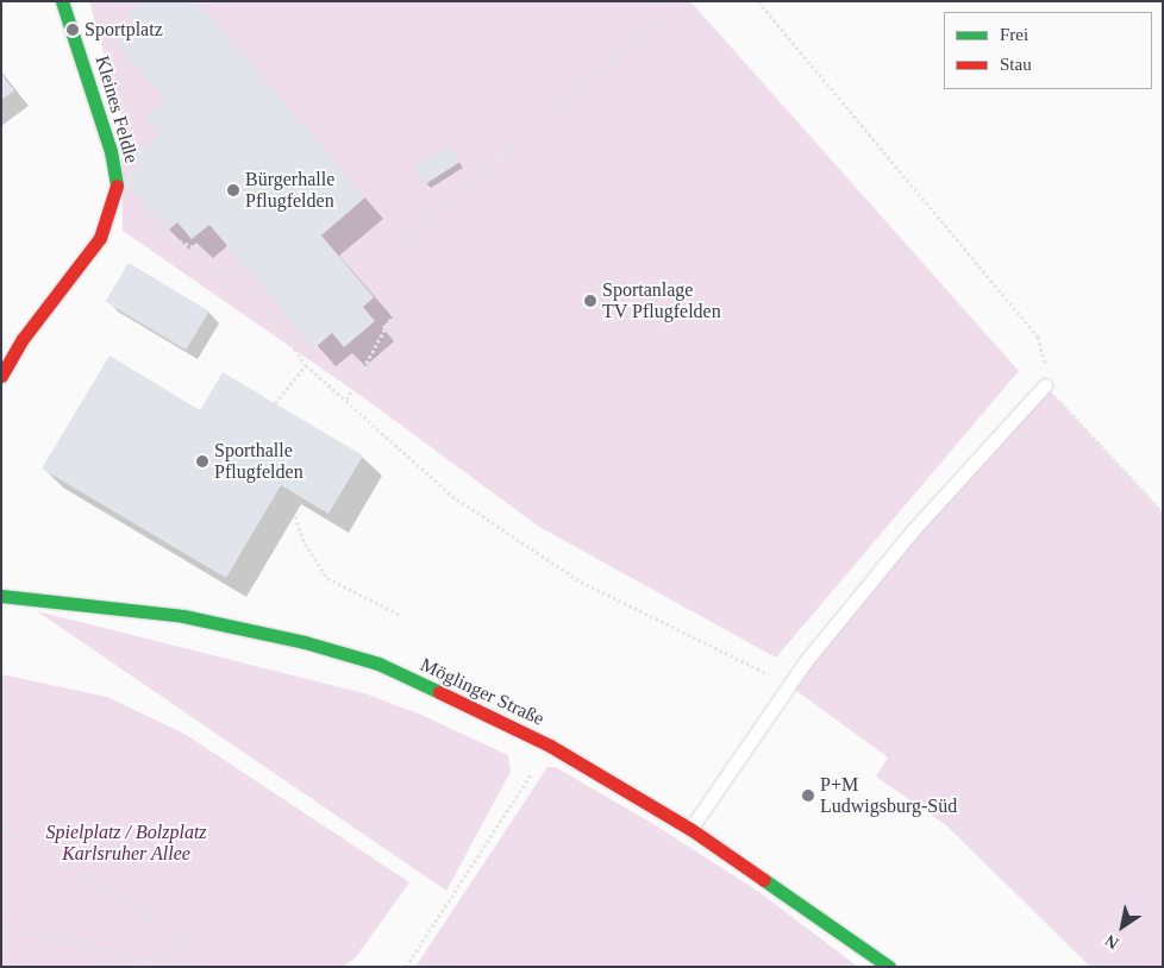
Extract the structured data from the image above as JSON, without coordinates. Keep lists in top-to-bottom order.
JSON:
{
  "streets": {
    "street": ["Kleines Feldle", "Möglinger Straße"]
  },
  "parks": ["Spielplatz / Bolzplatz Karlsruher Allee"],
  "places": [
    "Sportplatz",
    "Bürgerhalle Pflugfelden",
    "Sportanlage TV Pflugfelden",
    "Sporthalle Pflugfelden",
    "P+M Ludwigsburg-Süd"
  ],
  "legend": ["Frei", "Stau"],
  "north": "bottom left"
}
